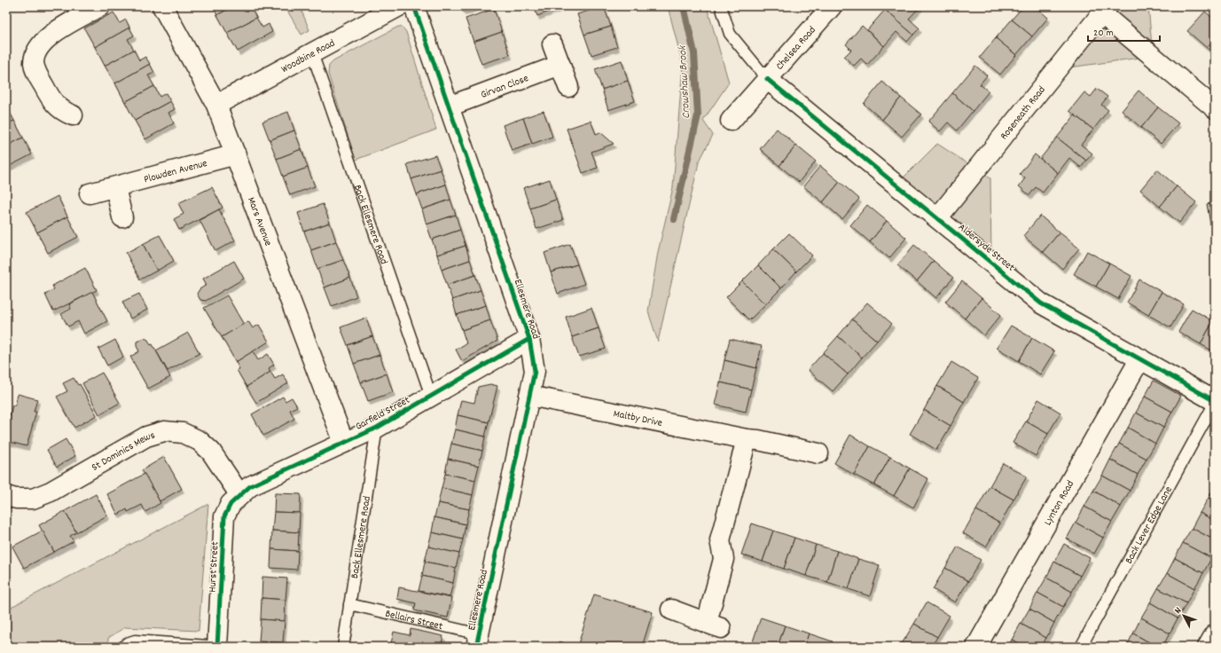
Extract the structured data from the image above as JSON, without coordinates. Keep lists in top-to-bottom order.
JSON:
{
  "streets": {
    "street": [
      "Chelsea Road",
      "Woodbine Road",
      "Girvan Close",
      "Roseneath Road",
      "Plowden Avenue",
      "Mars Avenue",
      "Aldersyde Street",
      "Ellesmere Road",
      "Garfield Street",
      "Maltby Drive",
      "St Dominics Mews",
      "Lynton Road",
      "Hurst Street"
    ],
    "lane": ["Back Ellesmere Road", "Back Lever Edge Lane", "Bellairs Street"]
  },
  "crossings": [
    ["Chelsea Road", "Aldersyde Street"],
    ["Woodbine Road", "Mars Avenue"],
    ["Woodbine Road", "Back Ellesmere Road"],
    ["Girvan Close", "Ellesmere Road"],
    ["Roseneath Road", "Aldersyde Street"],
    ["Plowden Avenue", "Mars Avenue"],
    ["Mars Avenue", "Garfield Street"],
    ["Back Ellesmere Road", "Garfield Street"],
    ["Back Ellesmere Road", "Bellairs Street"],
    ["Aldersyde Street", "Lynton Road"],
    ["Aldersyde Street", "Back Lever Edge Lane"],
    ["Ellesmere Road", "Garfield Street"],
    ["Ellesmere Road", "Maltby Drive"],
    ["Ellesmere Road", "Bellairs Street"],
    ["Garfield Street", "St Dominics Mews"],
    ["Garfield Street", "Hurst Street"],
    ["St Dominics Mews", "Hurst Street"]
  ],
  "water": ["Crowshaw Brook"],
  "scale_bar": "20 m",
  "north": "top left"
}
